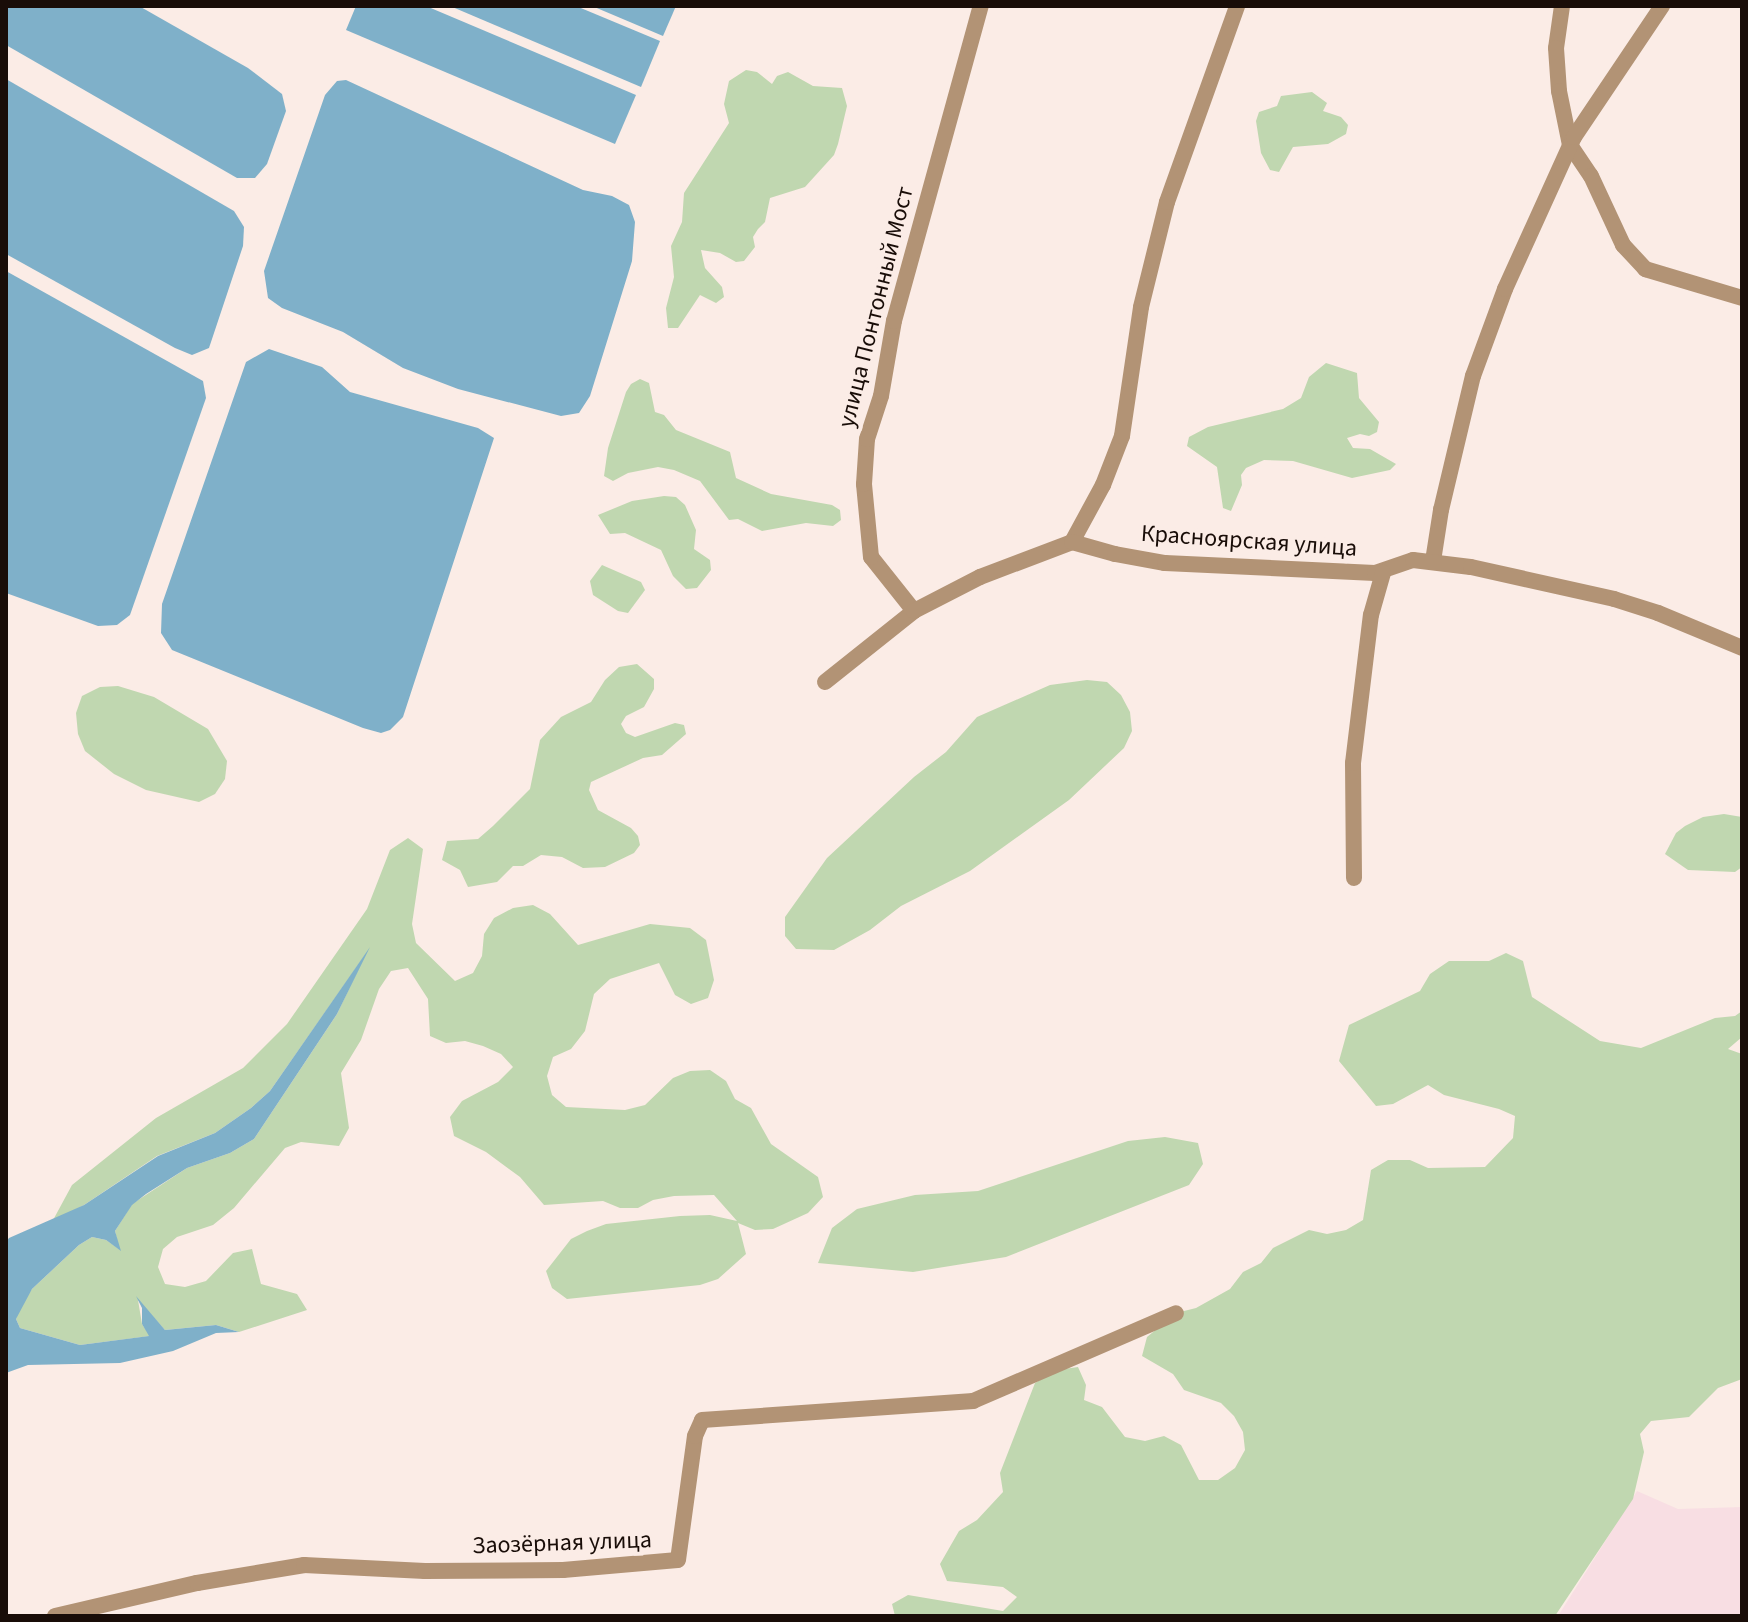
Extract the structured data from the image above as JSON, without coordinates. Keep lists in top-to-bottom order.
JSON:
{
  "streets": {
    "street": ["улица Понтонный Мост", "Красноярская улица", "Заозёрная улица"]
  }
}
